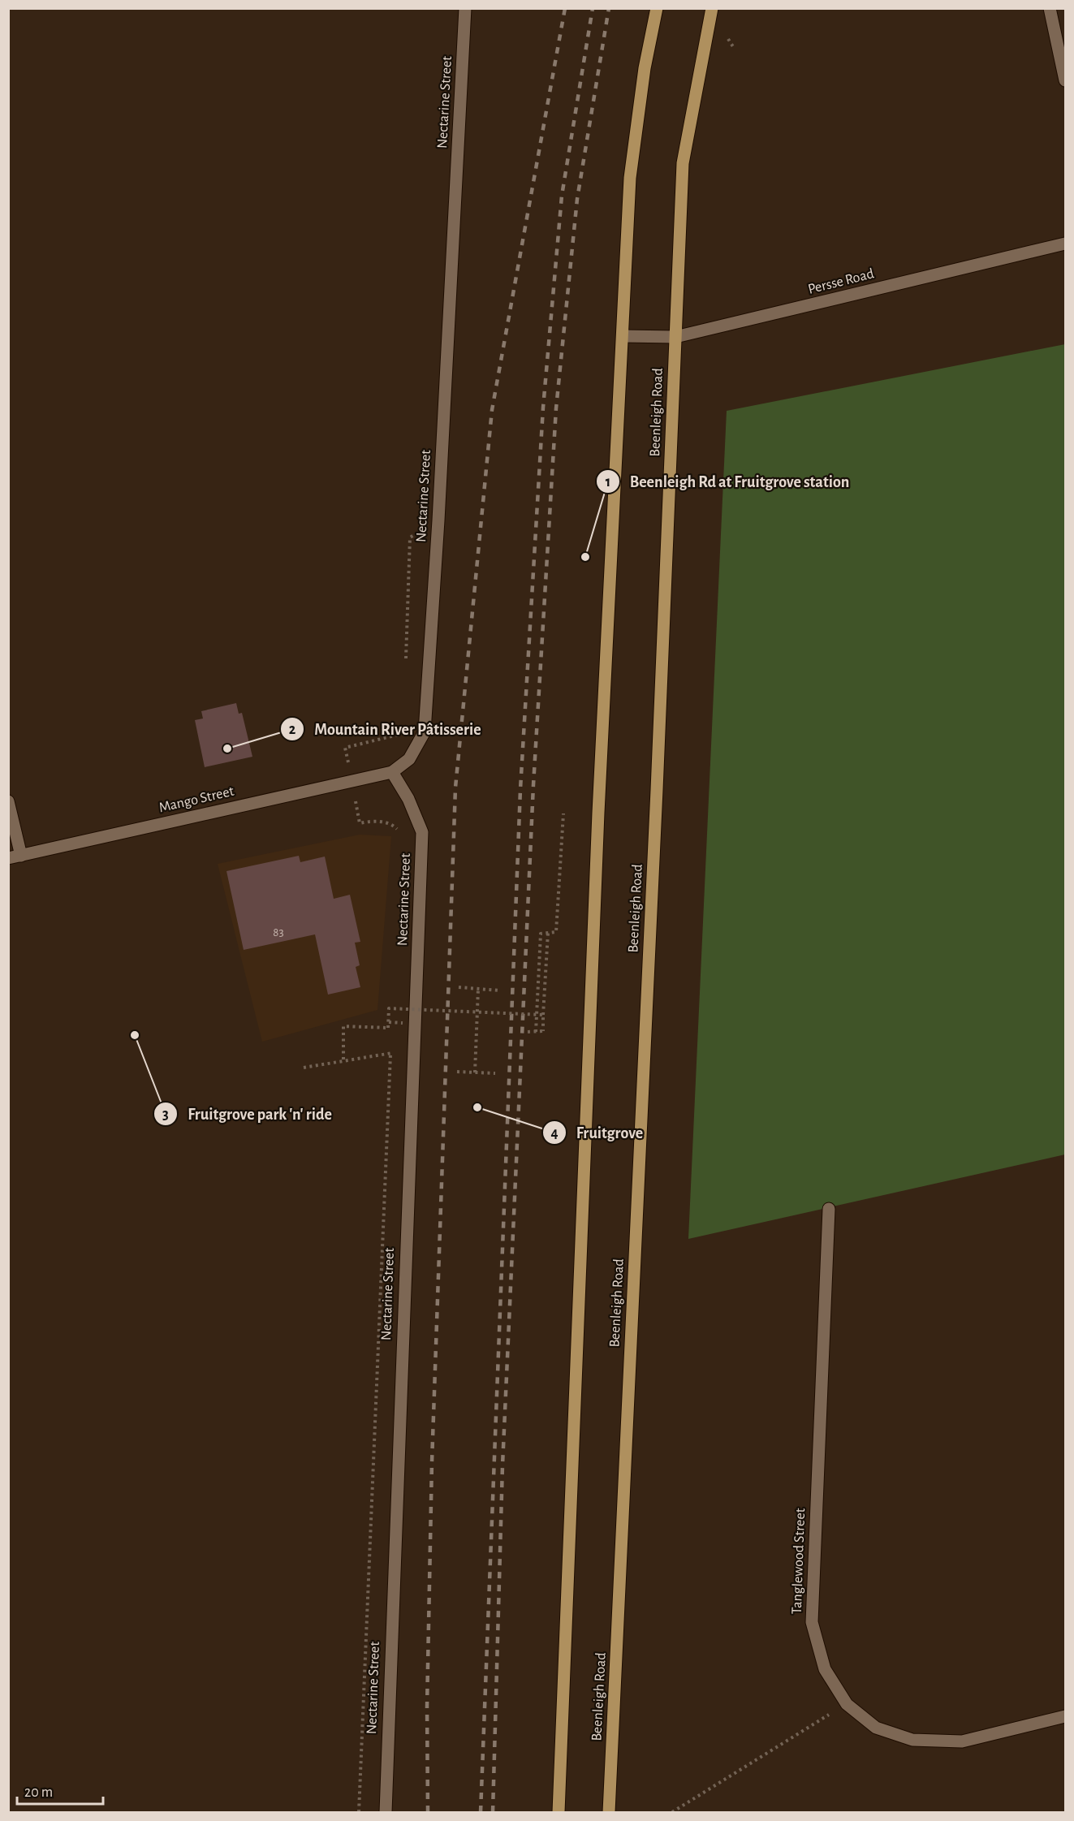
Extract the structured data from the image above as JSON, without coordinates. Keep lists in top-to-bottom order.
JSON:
{
  "streets": {
    "main road": ["Beenleigh Road"],
    "street": [
      "Nectarine Street",
      "Persse Road",
      "Mango Street",
      "Tanglewood Street"
    ]
  },
  "crossings": [
    ["Nectarine Street", "Mango Street"],
    ["Persse Road", "Beenleigh Road"]
  ],
  "places": [
    "Beenleigh Rd at Fruitgrove station",
    "Mountain River Pâtisserie",
    "Fruitgrove park 'n' ride",
    "Fruitgrove"
  ],
  "house_numbers": ["83"],
  "scale_bar": "20 m"
}
